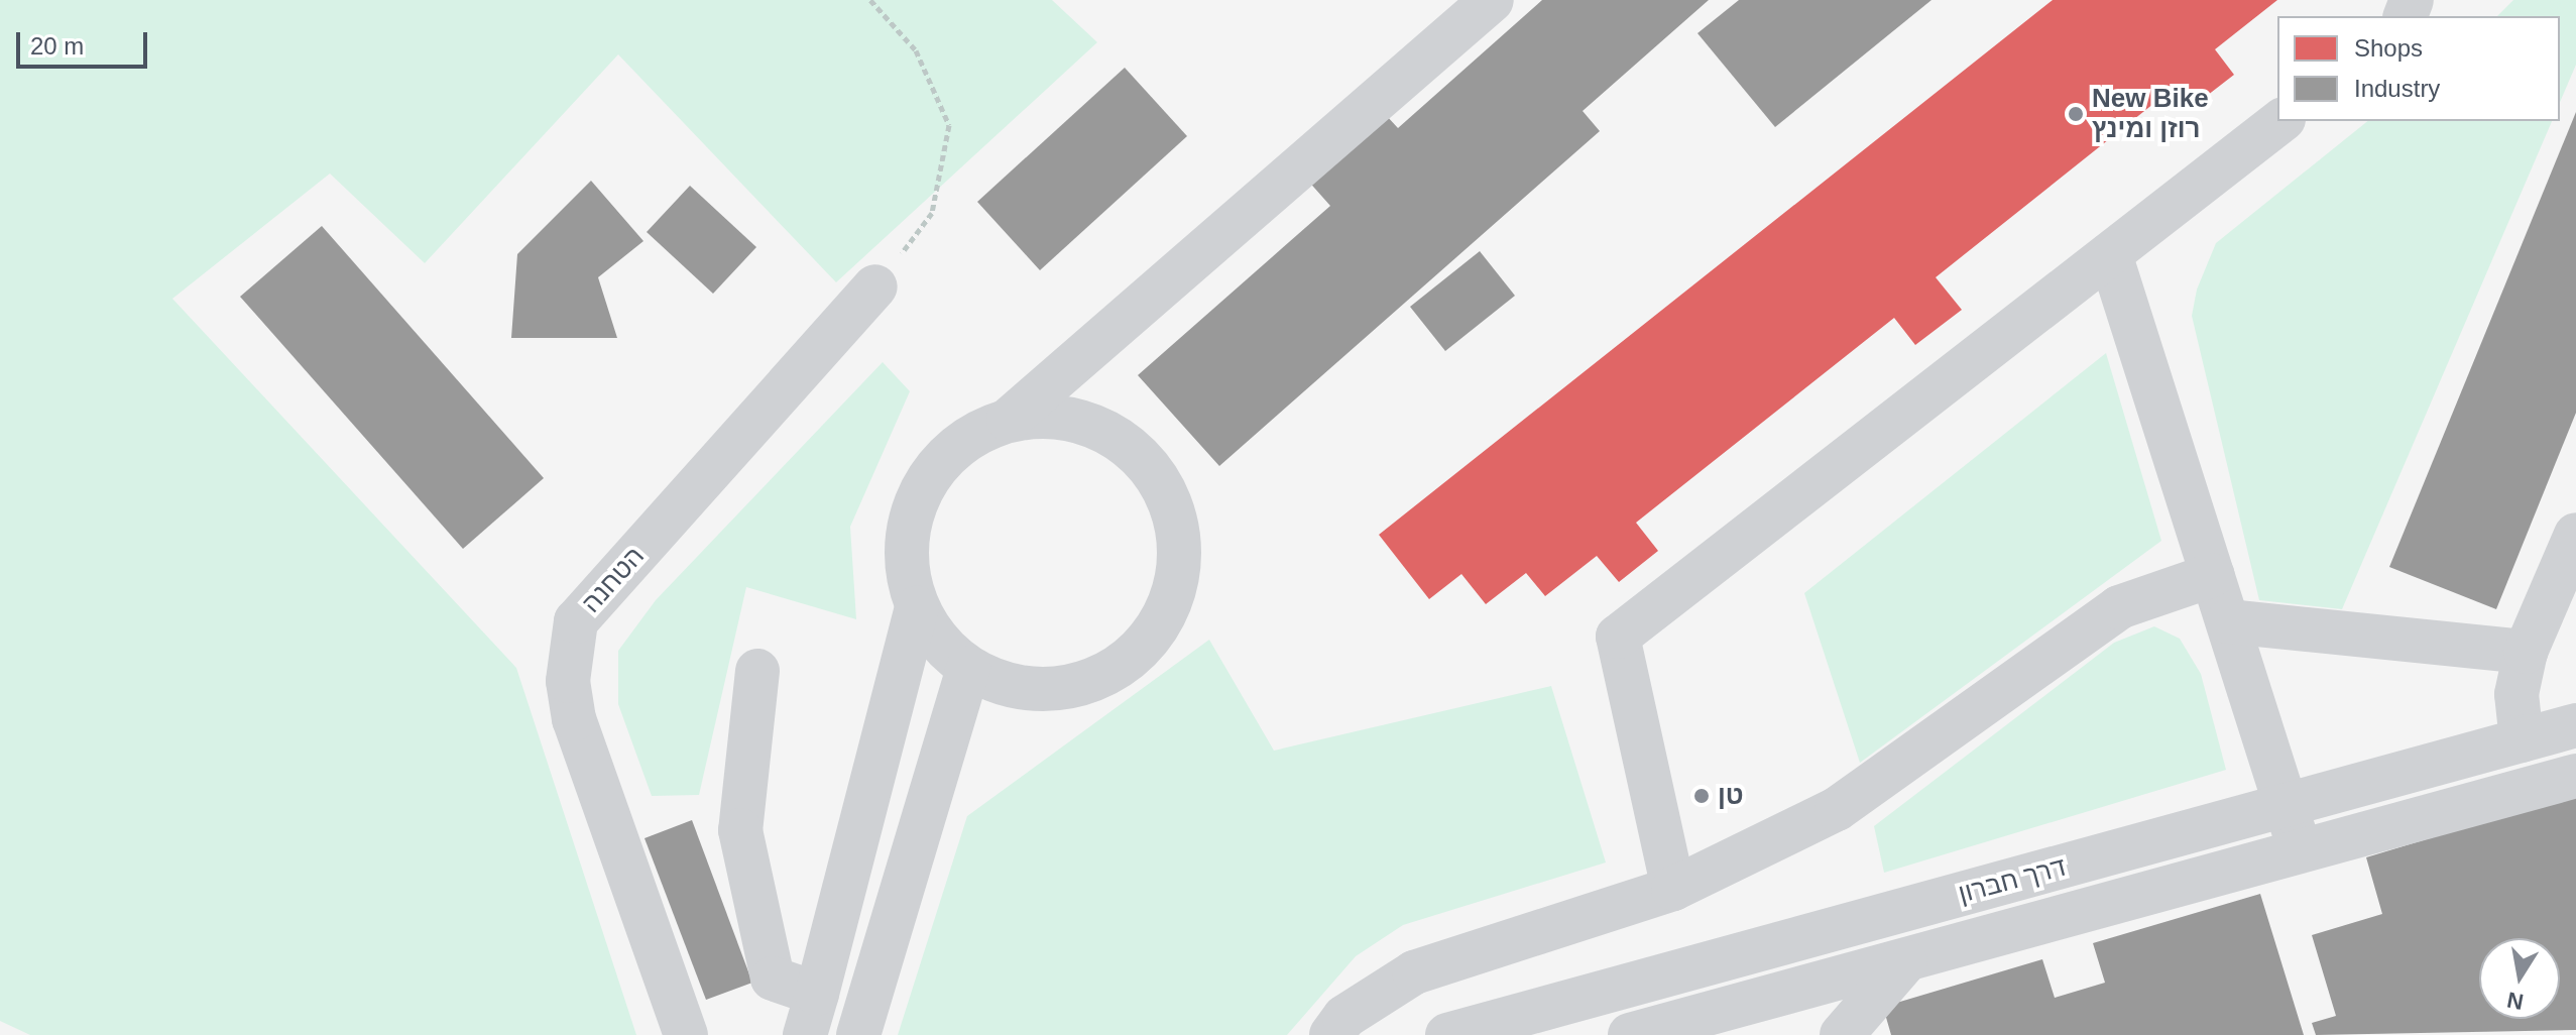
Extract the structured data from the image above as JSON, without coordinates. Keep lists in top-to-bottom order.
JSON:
{
  "streets": {
    "street": ["הטחנה", "דרך חברון"]
  },
  "places": ["New Bike רוזן ומינץ", "טן"],
  "legend": ["Shops", "Industry"],
  "scale_bar": "20 m",
  "north": "bottom"
}
